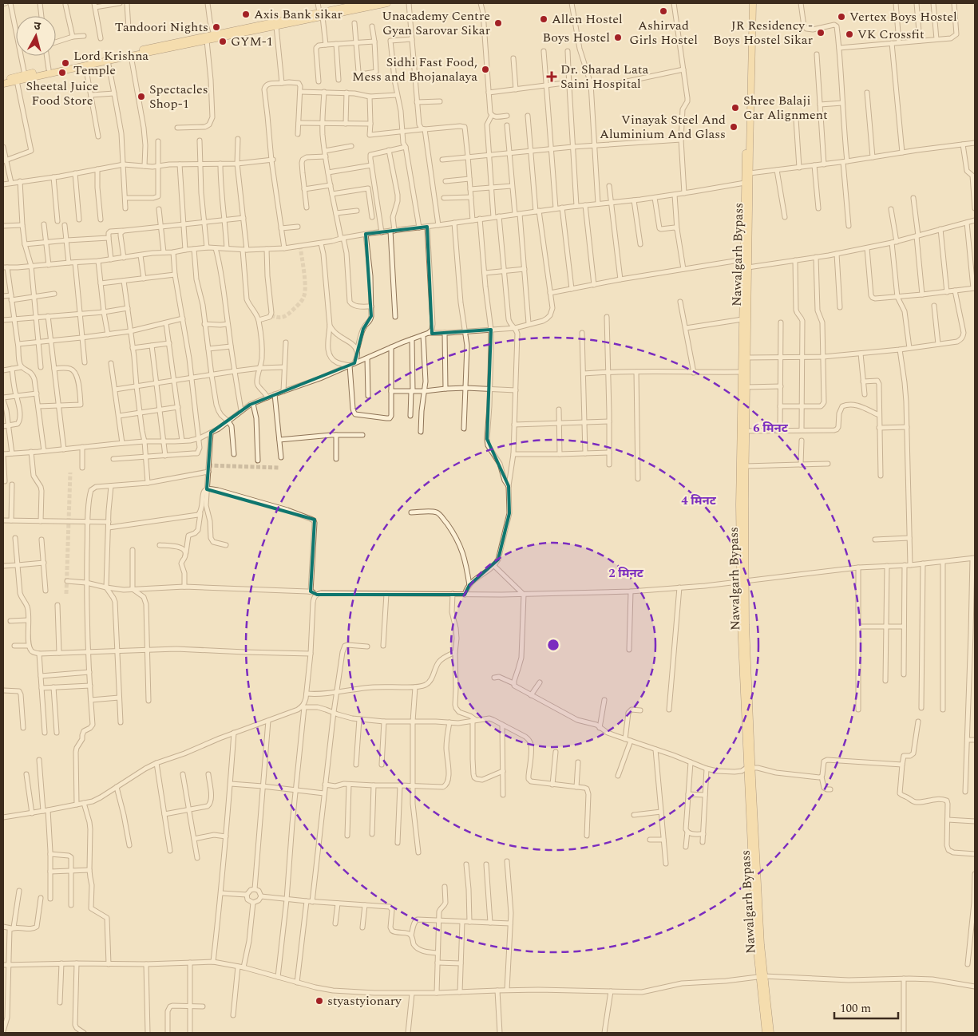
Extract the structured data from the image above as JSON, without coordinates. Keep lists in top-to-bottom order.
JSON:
{
  "streets": {
    "main road": ["Nawalgarh Bypass"]
  },
  "places": {
    "other": [
      "Ashirvad Girls Hostel",
      "Axis Bank sikar",
      "Vertex Boys Hostel",
      "Allen Hostel",
      "Unacademy Centre Gyan Sarovar Sikar",
      "Tandoori Nights",
      "JR Residency - Boys Hostel Sikar",
      "VK Crossfit",
      "Boys Hostel",
      "GYM-1",
      "Lord Krishna Temple",
      "Sidhi Fast Food, Mess and Bhojanalaya",
      "Sheetal Juice Food Store",
      "Spectacles Shop-1",
      "Shree Balaji Car Alignment",
      "Vinayak Steel And Aluminium And Glass",
      "styastyionary"
    ],
    "health": ["Dr. Sharad Lata Saini Hospital"]
  },
  "scale_bar": "100 m",
  "north": "top",
  "rings": ["6 मिनट", "4 मिनट", "2 मिनट"]
}
